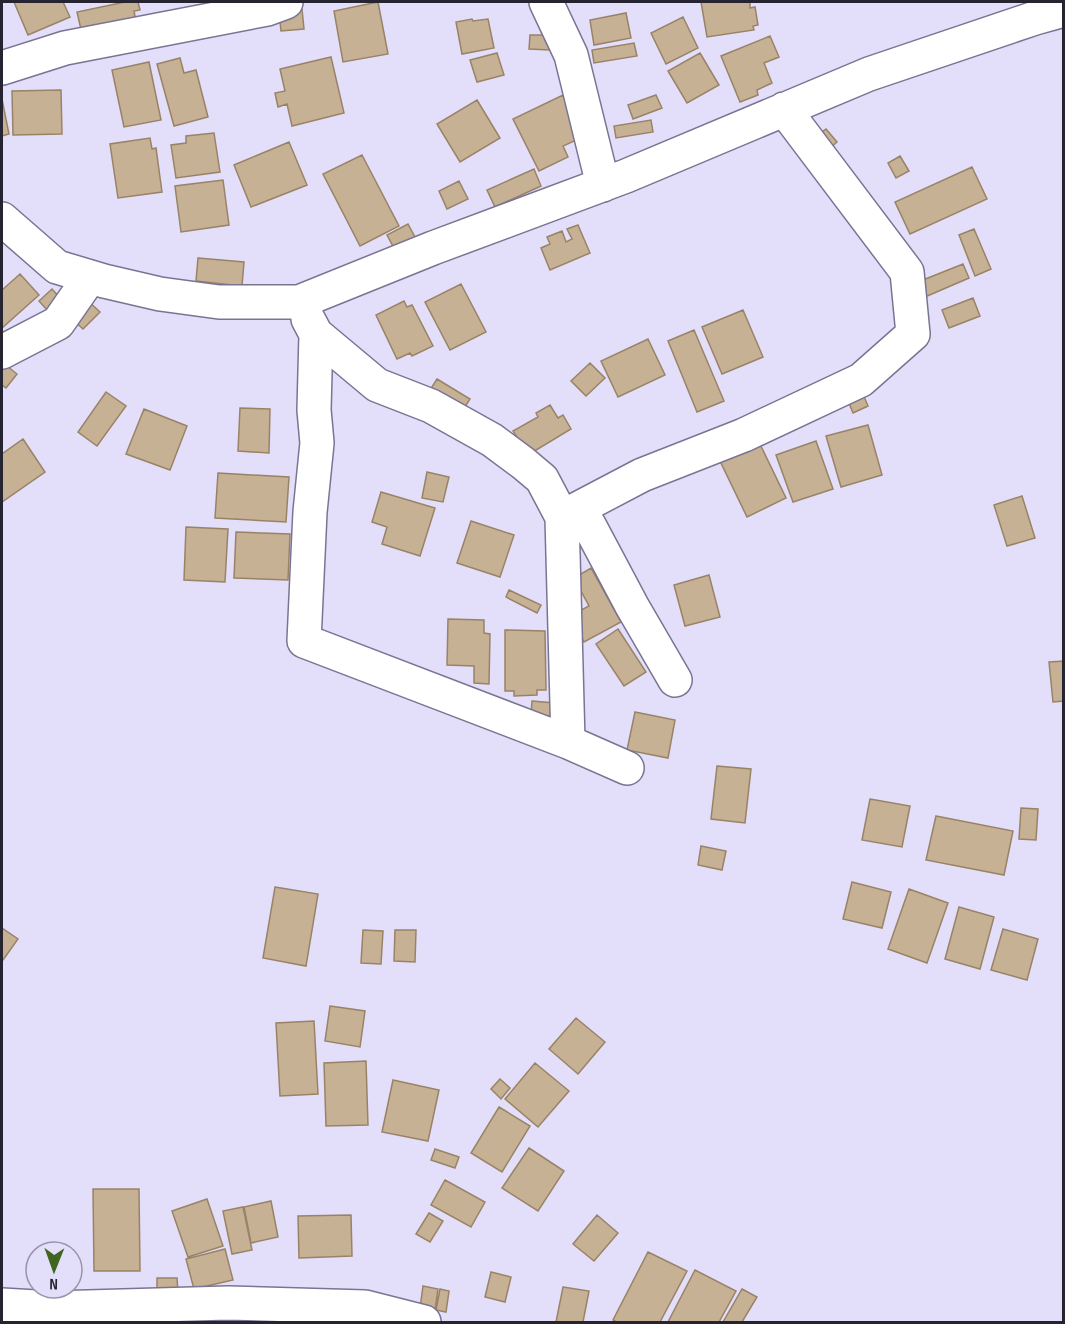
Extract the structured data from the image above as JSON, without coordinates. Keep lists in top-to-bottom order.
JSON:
{
  "north": "bottom"
}
